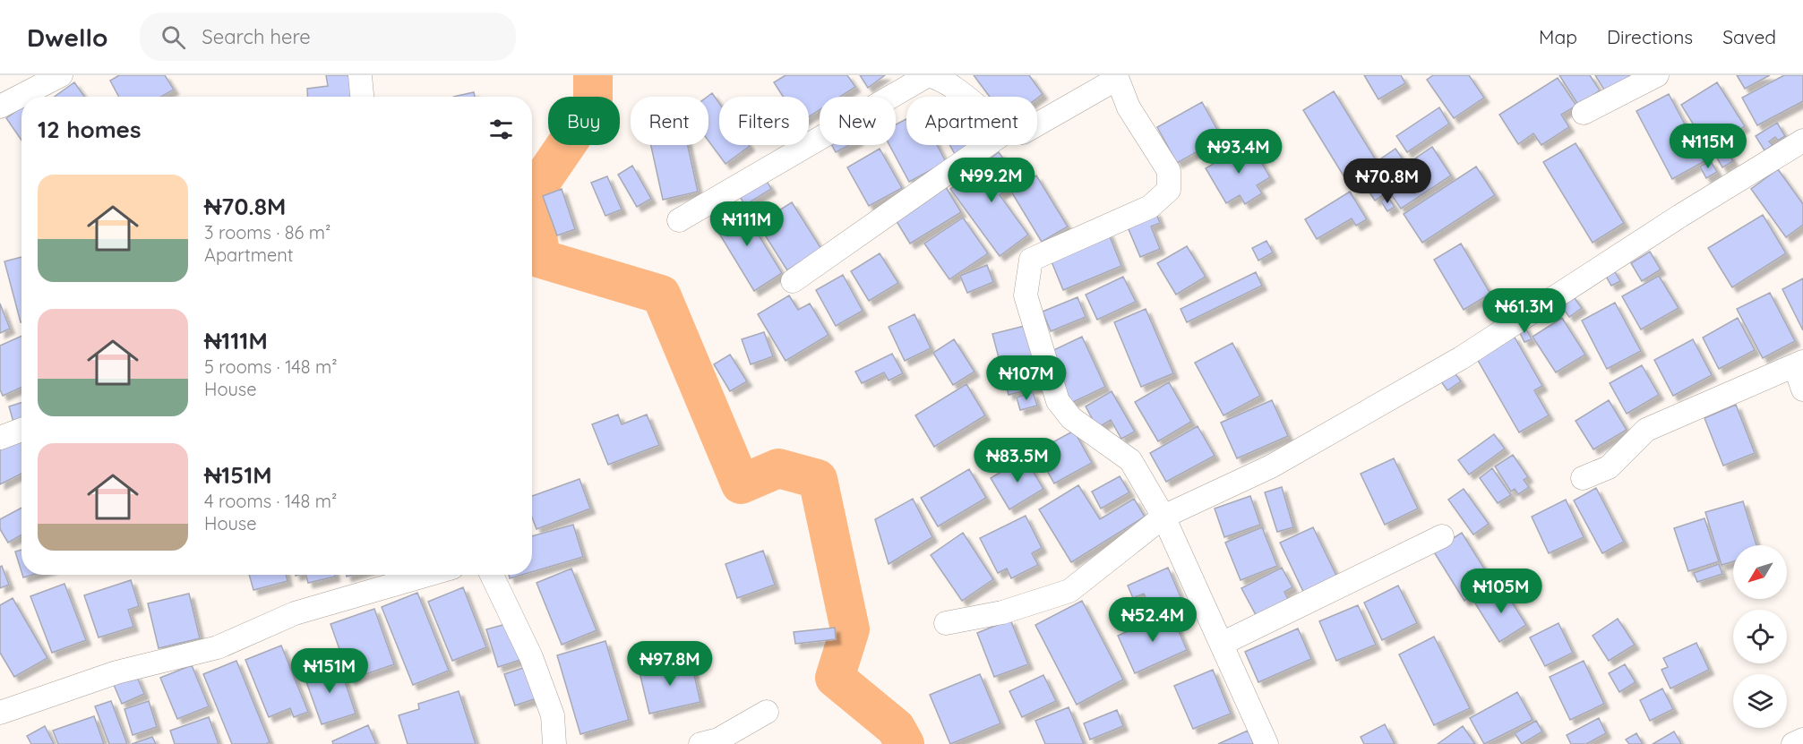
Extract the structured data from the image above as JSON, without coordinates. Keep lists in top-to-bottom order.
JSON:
{
  "north": "bottom left",
  "page": {
    "header": "Dwello",
    "search": "Search here",
    "nav": ["Map", "Directions", "Saved"],
    "chip": [
      "Buy",
      "Rent",
      "Filters",
      "New",
      "Apartment"
    ],
    "heading": "12 homes",
    "price": [
      "₦115M",
      "₦93.4M",
      "₦99.2M",
      "₦70.8M",
      "₦111M",
      "₦61.3M",
      "₦107M",
      "₦83.5M",
      "₦105M",
      "₦52.4M",
      "₦97.8M",
      "₦151M"
    ],
    "list": [
      {
        "name": "₦70.8M",
        "note": "3 rooms · 86 m² · Apartment"
      },
      {
        "name": "₦111M",
        "note": "5 rooms · 148 m² · House"
      },
      {
        "name": "₦151M",
        "note": "4 rooms · 148 m² · House"
      }
    ]
  }
}
